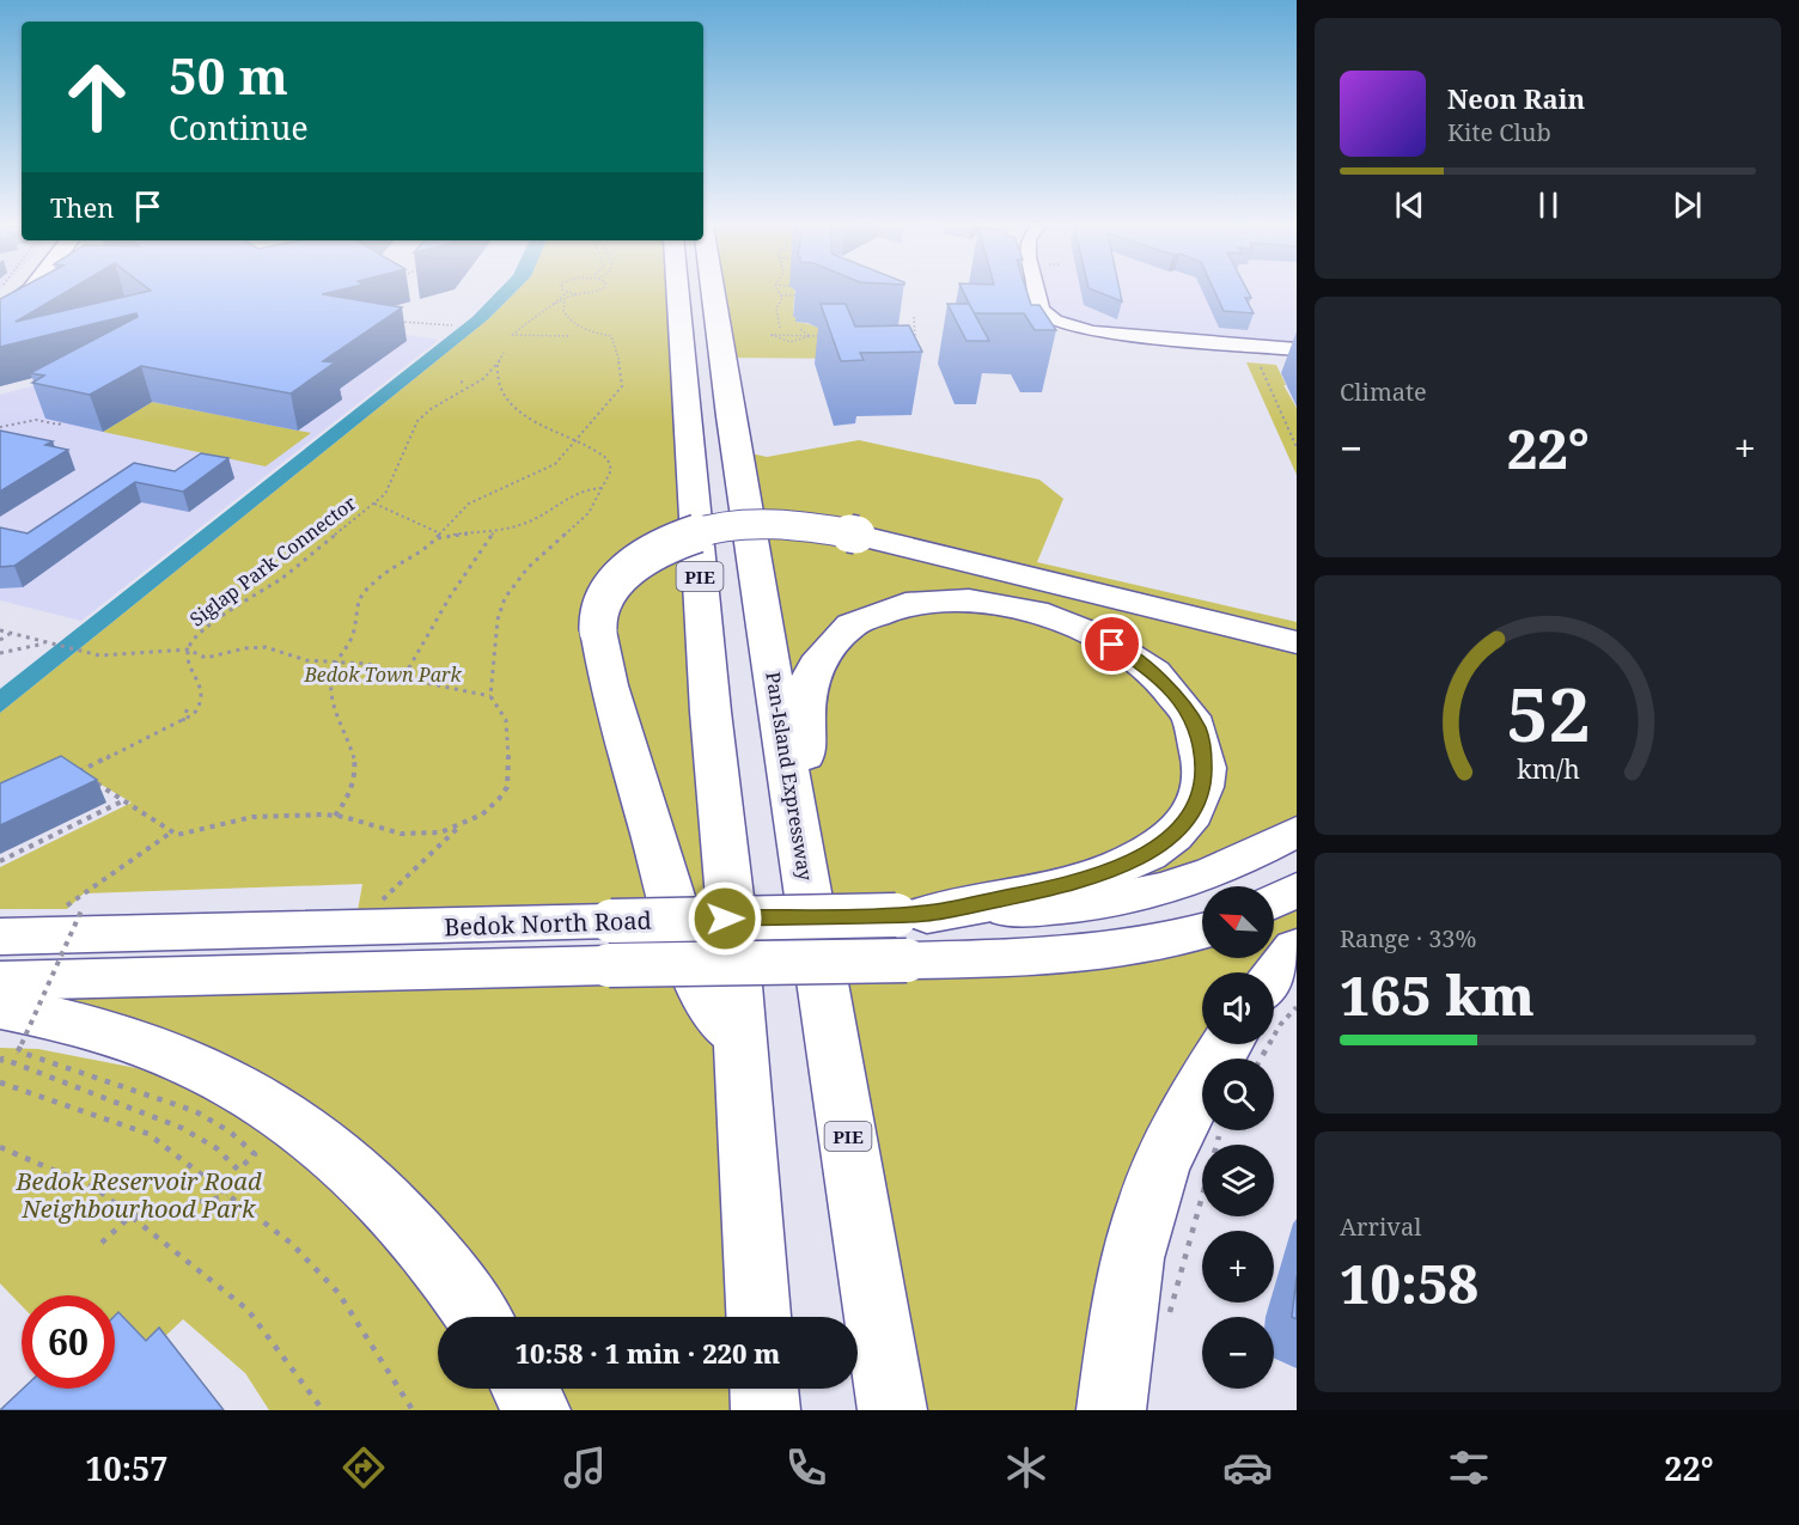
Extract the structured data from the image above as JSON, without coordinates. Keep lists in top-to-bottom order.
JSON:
{
  "streets": {
    "highway": ["PIE", "Pan-Island Expressway"],
    "main road": ["Bedok North Road"],
    "path": ["Siglap Park Connector"]
  },
  "parks": ["Bedok Town Park", "Bedok Reservoir Road Neighbourhood Park"],
  "north": "top left",
  "page": {
    "turn": ["50 m", "Continue"],
    "song": ["Neon Rain", "Kite Club"],
    "then": "Then",
    "tile": [
      "Climate",
      ["Range · 33%", "165 km"],
      ["Arrival", "10:58"]
    ],
    "heat": ["−", "22°", "+"],
    "map_buttons": ["+", "−"],
    "limit": "60",
    "trip": "10:58 · 1 min · 220 m",
    "tabs": ["10:57", "22°"],
    "gauge": ["52", "km/h"]
  }
}
